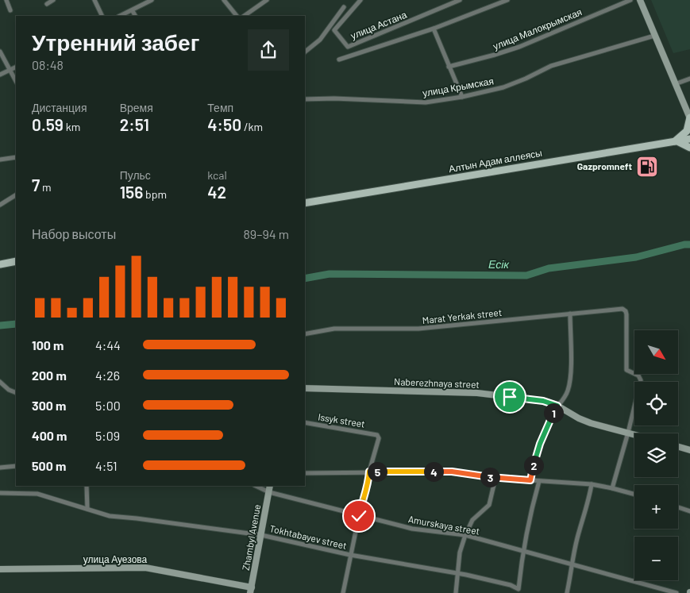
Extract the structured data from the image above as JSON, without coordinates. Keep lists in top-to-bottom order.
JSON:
{
  "streets": {
    "main road": ["Алтын Адам аллеясы"],
    "street": [
      "улица Астана",
      "улица Малокрымская",
      "улица Крымская",
      "Marat Yerkak street",
      "Naberezhnaya street",
      "Issyk street",
      "Amurskaya street",
      "Zhambyl Avenue",
      "Tokhtabayev street",
      "улица Ауезова"
    ]
  },
  "crossings": [
    ["Marat Yerkak street", "Naberezhnaya street"],
    ["Amurskaya street", "Zhambyl Avenue"],
    ["Amurskaya street", "Tokhtabayev street"],
    ["Zhambyl Avenue", "Tokhtabayev street"],
    ["Zhambyl Avenue", "улица Ауезова"]
  ],
  "water": ["Есік"],
  "places": {
    "fuel station": ["Gazpromneft"]
  },
  "north": "bottom right",
  "page": {
    "heading": ["Утренний забег", "08:48"],
    "stats": [
      ["Дистанция", "0.59 km"],
      ["Время", "2:51"],
      ["Темп", "4:50 /km"],
      ["7 m"],
      ["Пульс", "156 bpm"],
      ["kcal", "42"]
    ],
    "chart": ["Набор высоты", "89–94 m"],
    "list": [
      {
        "name": "100 m",
        "note": "4:44"
      },
      {
        "name": "200 m",
        "note": "4:26"
      },
      {
        "name": "300 m",
        "note": "5:00"
      },
      {
        "name": "400 m",
        "note": "5:09"
      },
      {
        "name": "500 m",
        "note": "4:51"
      }
    ],
    "map_buttons": ["+", "−"],
    "pins": [
      "1",
      "2",
      "4",
      "5",
      "3"
    ]
  }
}
